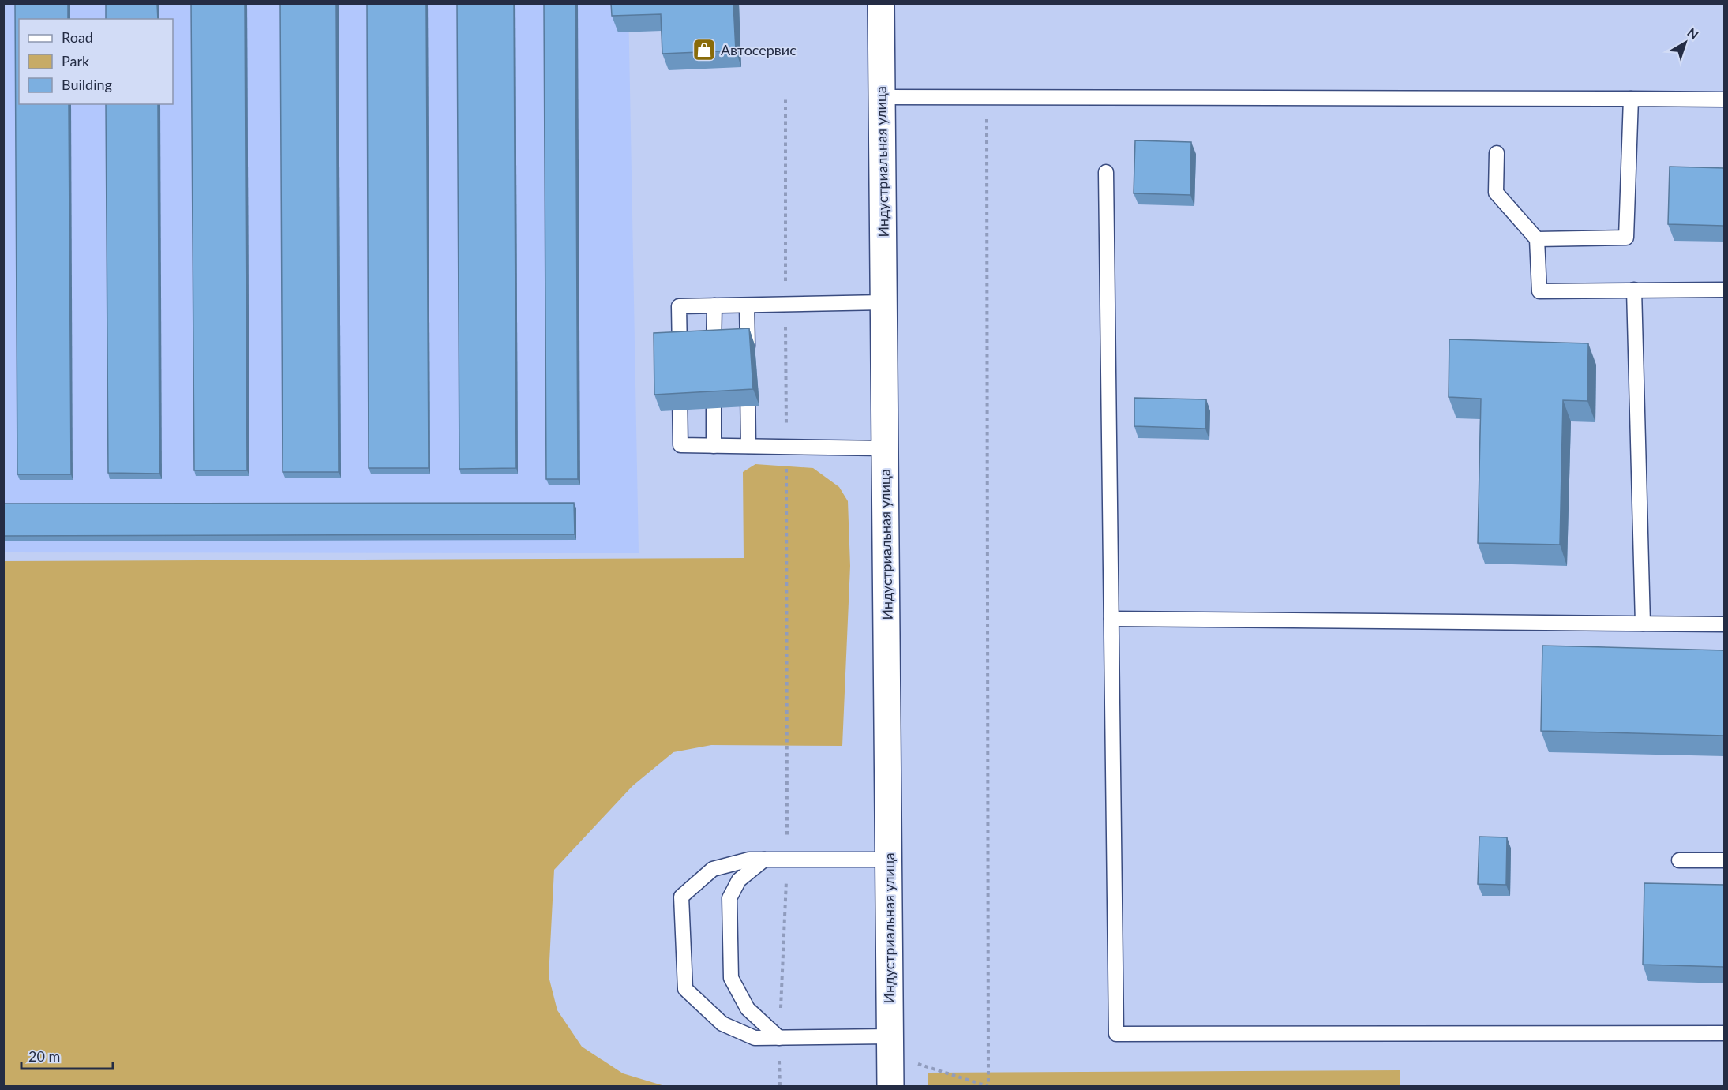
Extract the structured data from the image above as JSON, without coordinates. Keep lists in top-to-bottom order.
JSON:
{
  "streets": {
    "street": ["Индустриальная улица"]
  },
  "places": {
    "shop": ["Автосервис"]
  },
  "legend": ["Road", "Park", "Building"],
  "scale_bar": "20 m",
  "north": "top right"
}
